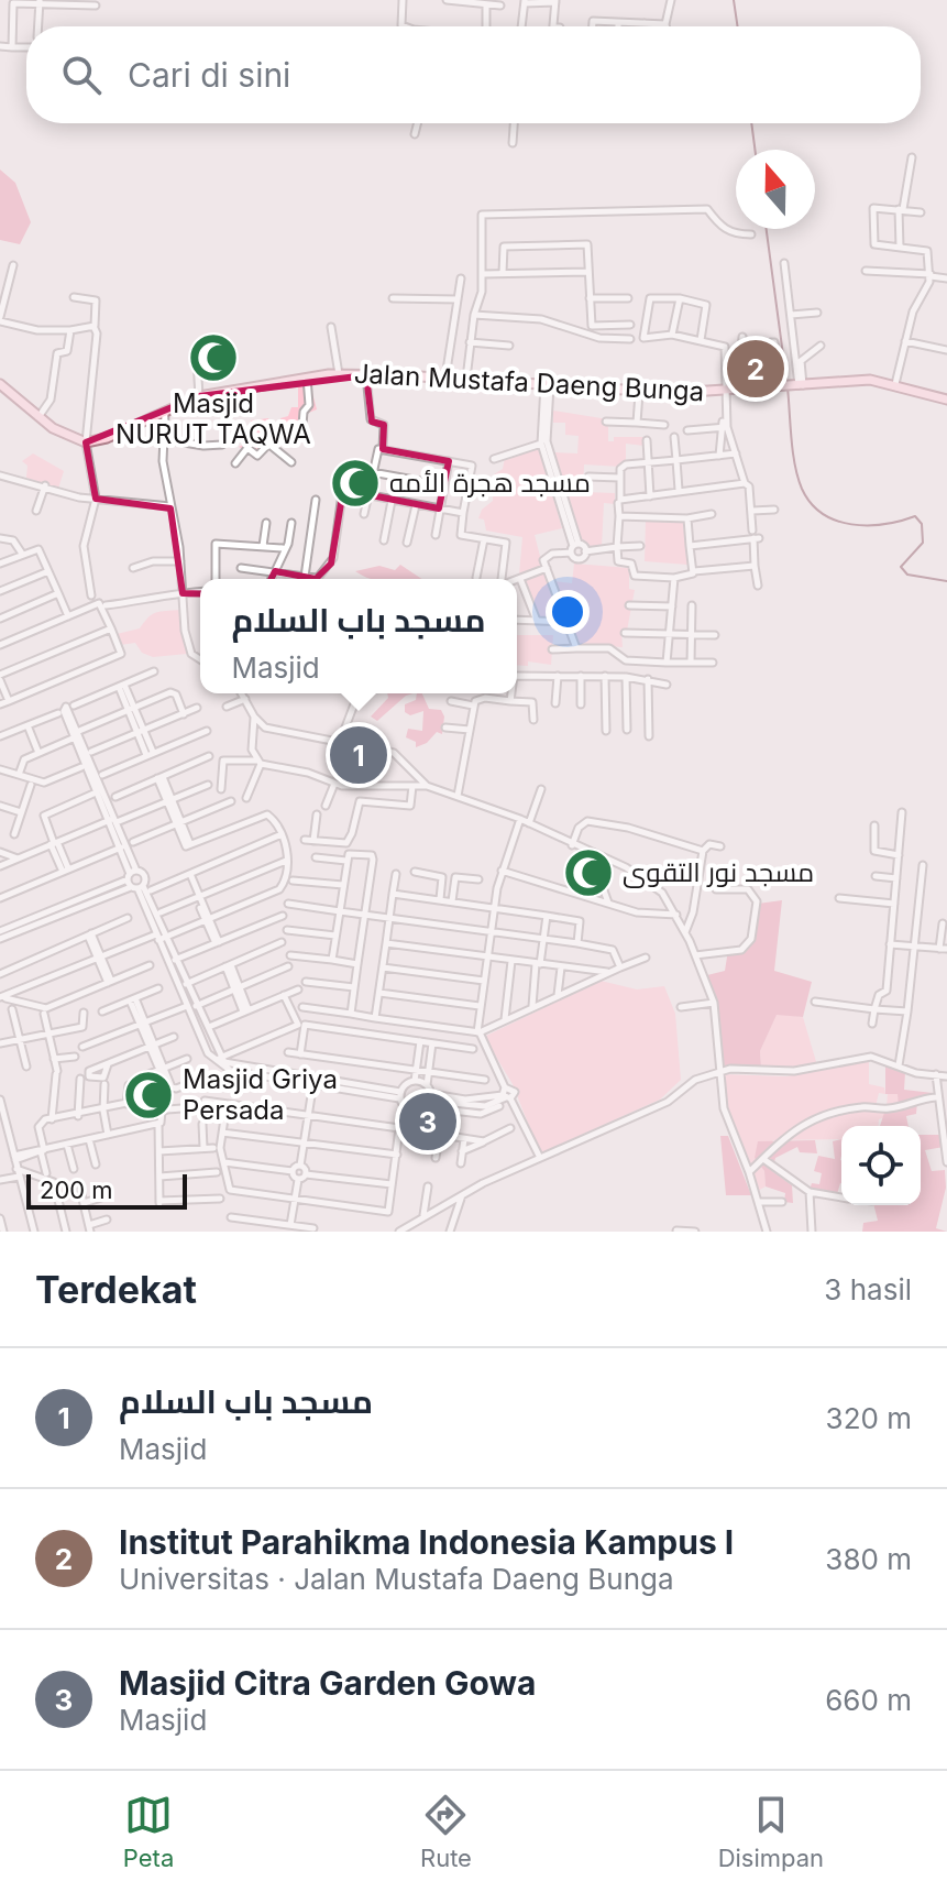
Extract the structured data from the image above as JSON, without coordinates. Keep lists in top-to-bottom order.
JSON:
{
  "streets": {
    "main road": ["Jalan Mustafa Daeng Bunga"]
  },
  "places": {
    "mosque": [
      "Masjid NURUT TAQWA",
      "مسجد هجرة الأمه",
      "مسجد نور التقوى",
      "Masjid Griya Persada"
    ]
  },
  "scale_bar": "200 m",
  "north": "top",
  "page": {
    "search": "Cari di sini",
    "pins": ["2", "1", "3"],
    "popup": ["مسجد باب السلام", "Masjid"],
    "scale": "200 m",
    "heading": ["Terdekat", "3 hasil"],
    "list": [
      {
        "mark": "1",
        "name": "مسجد باب السلام",
        "note": "Masjid",
        "value": "320 m"
      },
      {
        "mark": "2",
        "name": "Institut Parahikma Indonesia Kampus I",
        "note": "Universitas · Jalan Mustafa Daeng Bunga",
        "value": "380 m"
      },
      {
        "mark": "3",
        "name": "Masjid Citra Garden Gowa",
        "note": "Masjid",
        "value": "660 m"
      }
    ],
    "nav": ["Peta", "Rute", "Disimpan"]
  }
}
